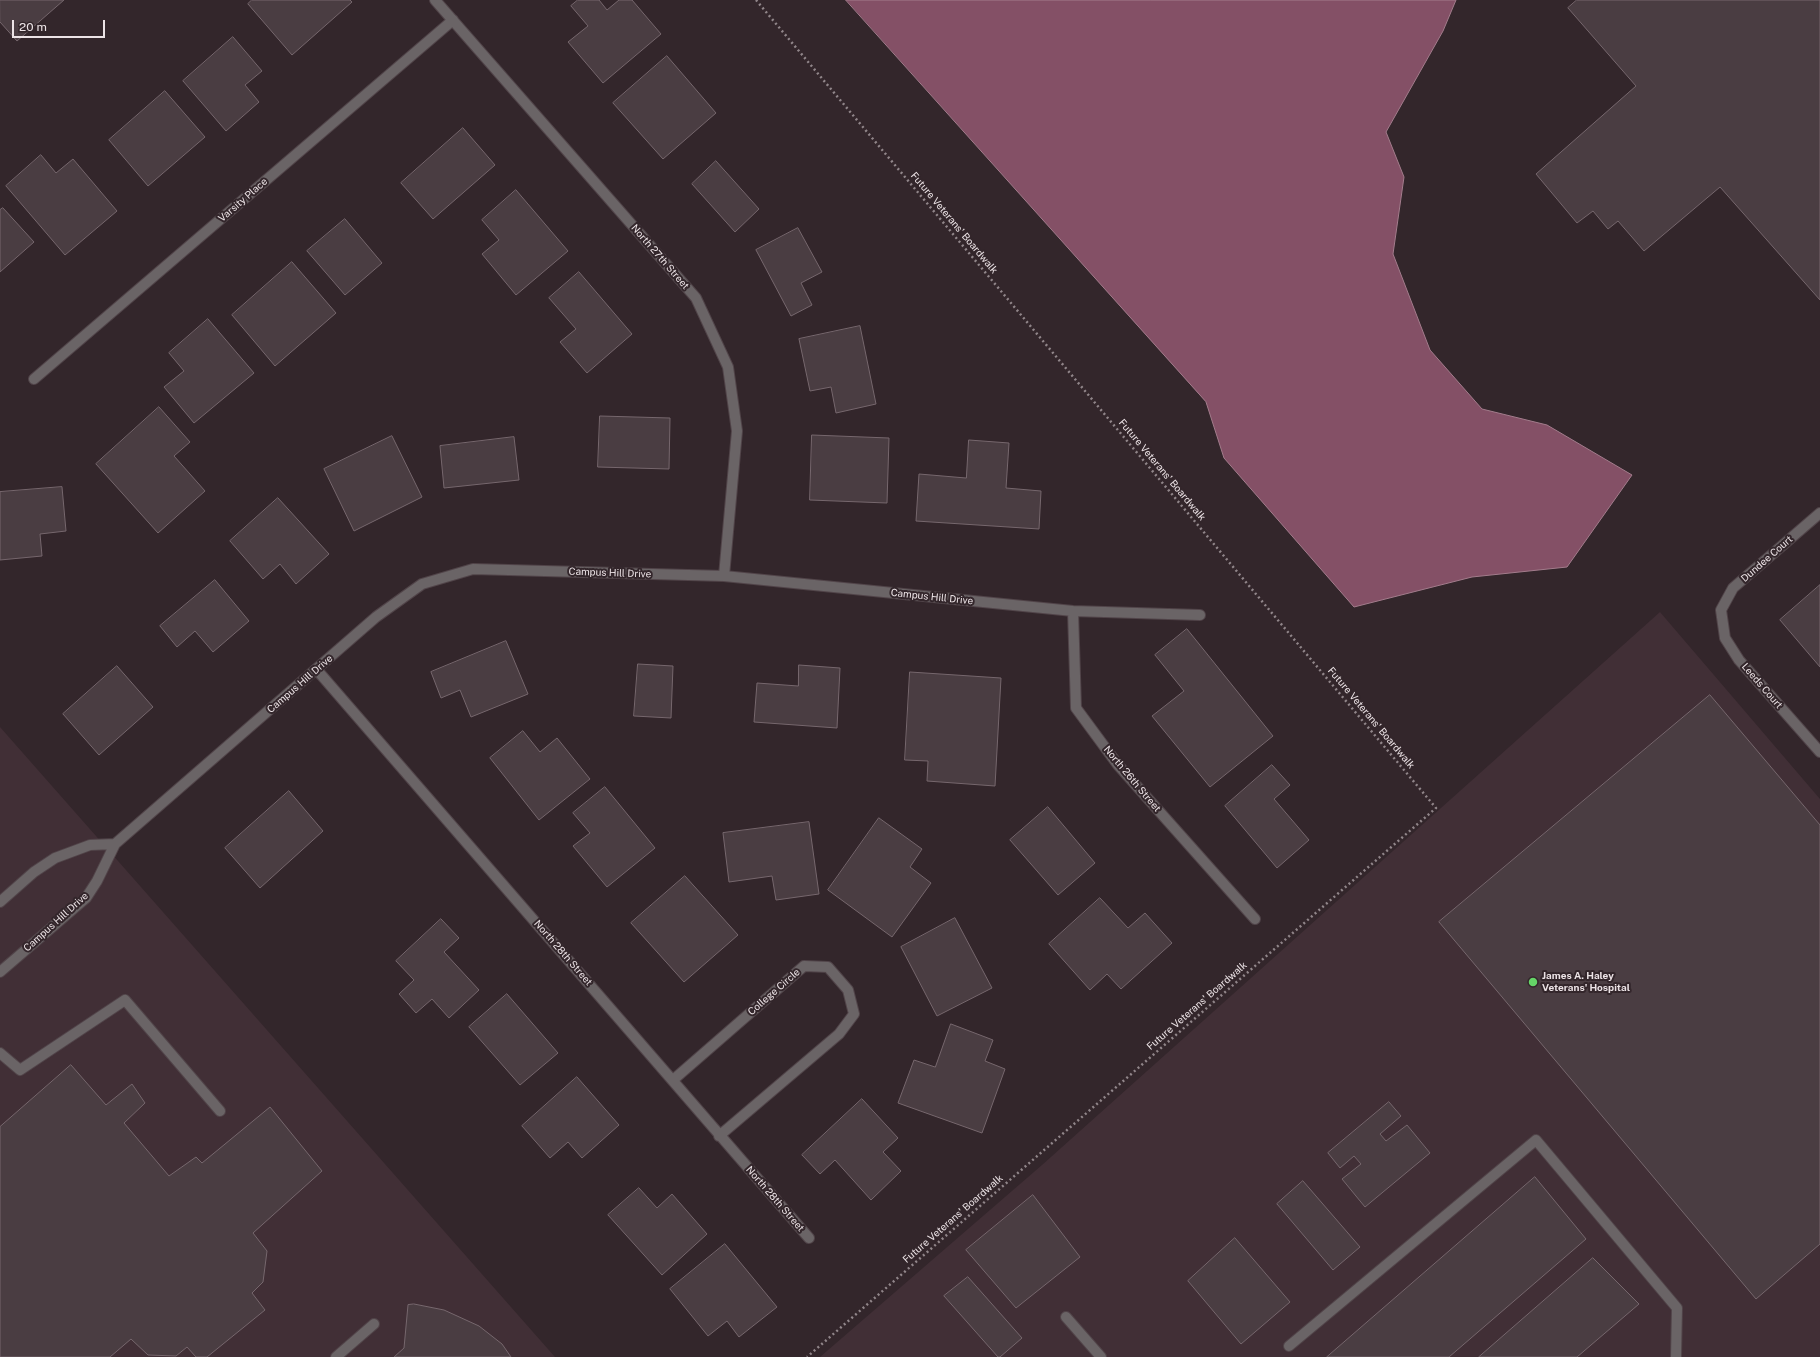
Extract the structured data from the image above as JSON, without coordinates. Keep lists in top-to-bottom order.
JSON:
{
  "streets": {
    "street": [
      "Varsity Place",
      "North 27th Street",
      "Dundee Court",
      "Campus Hill Drive",
      "Leeds Court",
      "North 26th Street",
      "North 28th Street",
      "College Circle"
    ],
    "path": ["Future Veterans' Boardwalk"]
  },
  "crossings": [
    ["Varsity Place", "North 27th Street"],
    ["North 27th Street", "Campus Hill Drive"],
    ["Dundee Court", "Leeds Court"],
    ["Campus Hill Drive", "North 26th Street"],
    ["Campus Hill Drive", "North 28th Street"],
    ["North 28th Street", "College Circle"]
  ],
  "places": ["James A. Haley Veterans' Hospital"],
  "scale_bar": "20 m"
}
